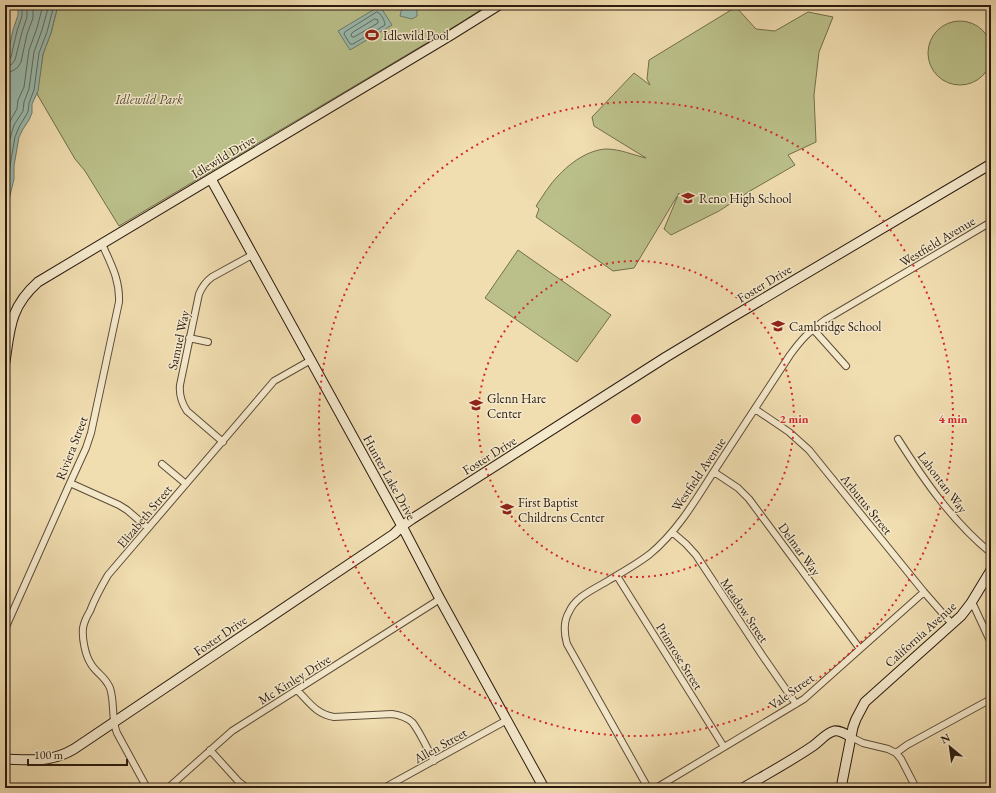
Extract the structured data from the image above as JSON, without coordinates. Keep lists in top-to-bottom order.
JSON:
{
  "streets": {
    "street": [
      "Idlewild Drive",
      "Westfield Avenue",
      "Foster Drive",
      "Samuel Way",
      "Riviera Street",
      "Hunter Lake Drive",
      "Lahontan Way",
      "Arbutus Street",
      "Elizabeth Street",
      "Delmar Way",
      "Meadow Street",
      "California Avenue",
      "Primrose Street",
      "Mc Kinley Drive",
      "Vale Street",
      "Allen Street"
    ]
  },
  "crossings": [
    ["Idlewild Drive", "Riviera Street"],
    ["Idlewild Drive", "Hunter Lake Drive"],
    ["Westfield Avenue", "Arbutus Street"],
    ["Westfield Avenue", "Delmar Way"],
    ["Westfield Avenue", "Meadow Street"],
    ["Westfield Avenue", "Primrose Street"],
    ["Foster Drive", "Hunter Lake Drive"],
    ["Foster Drive", "Elizabeth Street"],
    ["Samuel Way", "Hunter Lake Drive"],
    ["Samuel Way", "Elizabeth Street"],
    ["Hunter Lake Drive", "Elizabeth Street"],
    ["Hunter Lake Drive", "Mc Kinley Drive"],
    ["Hunter Lake Drive", "Allen Street"],
    ["Arbutus Street", "California Avenue"],
    ["Arbutus Street", "Vale Street"],
    ["Delmar Way", "Vale Street"],
    ["Meadow Street", "Vale Street"],
    ["Primrose Street", "Vale Street"]
  ],
  "parks": ["Idlewild Park"],
  "places": {
    "sports": ["Idlewild Pool"],
    "school or university": [
      "Reno High School",
      "Cambridge School",
      "Glenn Hare Center",
      "First Baptist Childrens Center"
    ]
  },
  "scale_bar": "100 m",
  "north": "top left",
  "rings": ["2 min", "4 min"]
}
